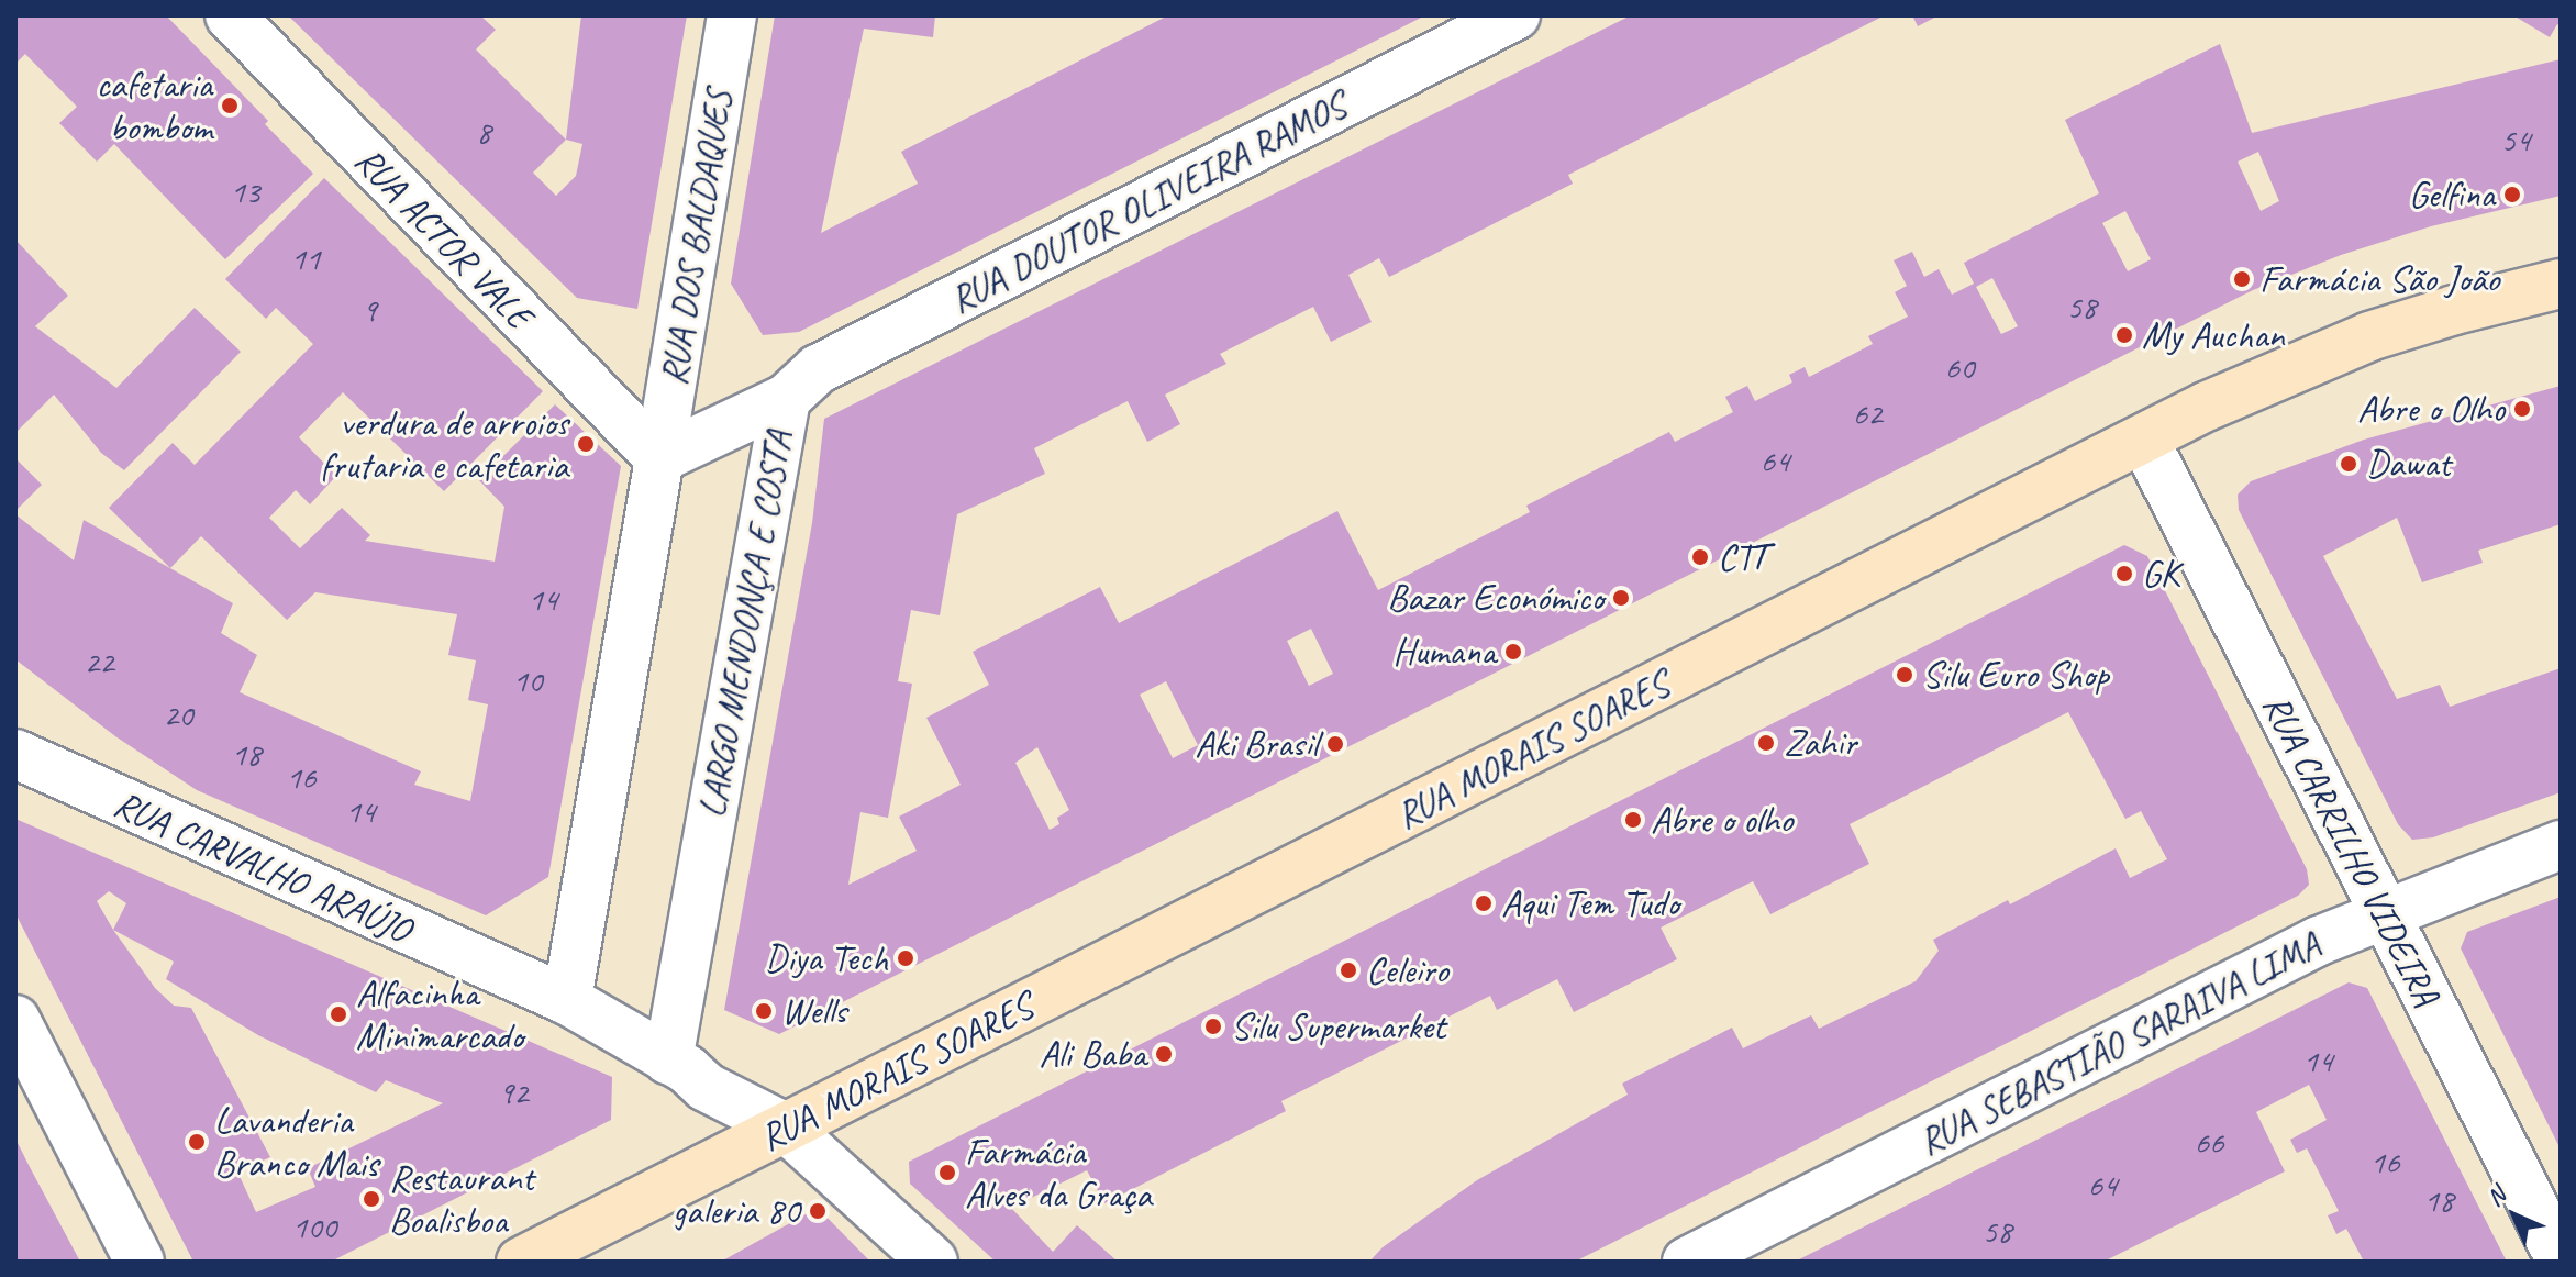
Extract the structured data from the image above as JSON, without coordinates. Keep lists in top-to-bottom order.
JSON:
{
  "streets": {
    "main road": ["RUA MORAIS SOARES"],
    "street": [
      "RUA DOUTOR OLIVEIRA RAMOS",
      "RUA ACTOR VALE",
      "RUA DOS BALDAQUES",
      "LARGO MENDONÇA E COSTA",
      "RUA CARRILHO VIDEIRA",
      "RUA CARVALHO ARAÚJO",
      "RUA SEBASTIÃO SARAIVA LIMA"
    ]
  },
  "crossings": [
    ["RUA DOUTOR OLIVEIRA RAMOS", "LARGO MENDONÇA E COSTA"],
    ["RUA ACTOR VALE", "RUA DOS BALDAQUES"],
    ["RUA ACTOR VALE", "LARGO MENDONÇA E COSTA"],
    ["RUA DOS BALDAQUES", "LARGO MENDONÇA E COSTA"],
    ["LARGO MENDONÇA E COSTA", "RUA CARVALHO ARAÚJO"],
    ["RUA MORAIS SOARES", "RUA CARRILHO VIDEIRA"],
    ["RUA MORAIS SOARES", "RUA CARVALHO ARAÚJO"],
    ["RUA CARRILHO VIDEIRA", "RUA SEBASTIÃO SARAIVA LIMA"]
  ],
  "places": [
    "cafetaria bombom",
    "Gelfina",
    "Farmácia São João",
    "My Auchan",
    "Abre o Olho",
    "verdura de arroios frutaria e cafetaria",
    "Dawat",
    "CTT",
    "GK",
    "Bazar Económico",
    "Humana",
    "Silu Euro Shop",
    "Zahir",
    "Aki Brasil",
    "Abre o olho",
    "Aqui Tem Tudo",
    "Diya Tech",
    "Celeiro",
    "Wells",
    "Alfacinha Minimarcado",
    "Silu Supermarket",
    "Ali Baba",
    "Lavanderia Branco Mais",
    "Farmácia Alves da Graça",
    "Restaurant Boalisboa",
    "galeria 80"
  ],
  "house_numbers": [
    "8",
    "54",
    "13",
    "11",
    "58",
    "9",
    "60",
    "62",
    "64",
    "14",
    "22",
    "10",
    "20",
    "18",
    "16",
    "14",
    "14",
    "92",
    "66",
    "16",
    "64",
    "18",
    "100",
    "58"
  ],
  "north": "top left"
}
